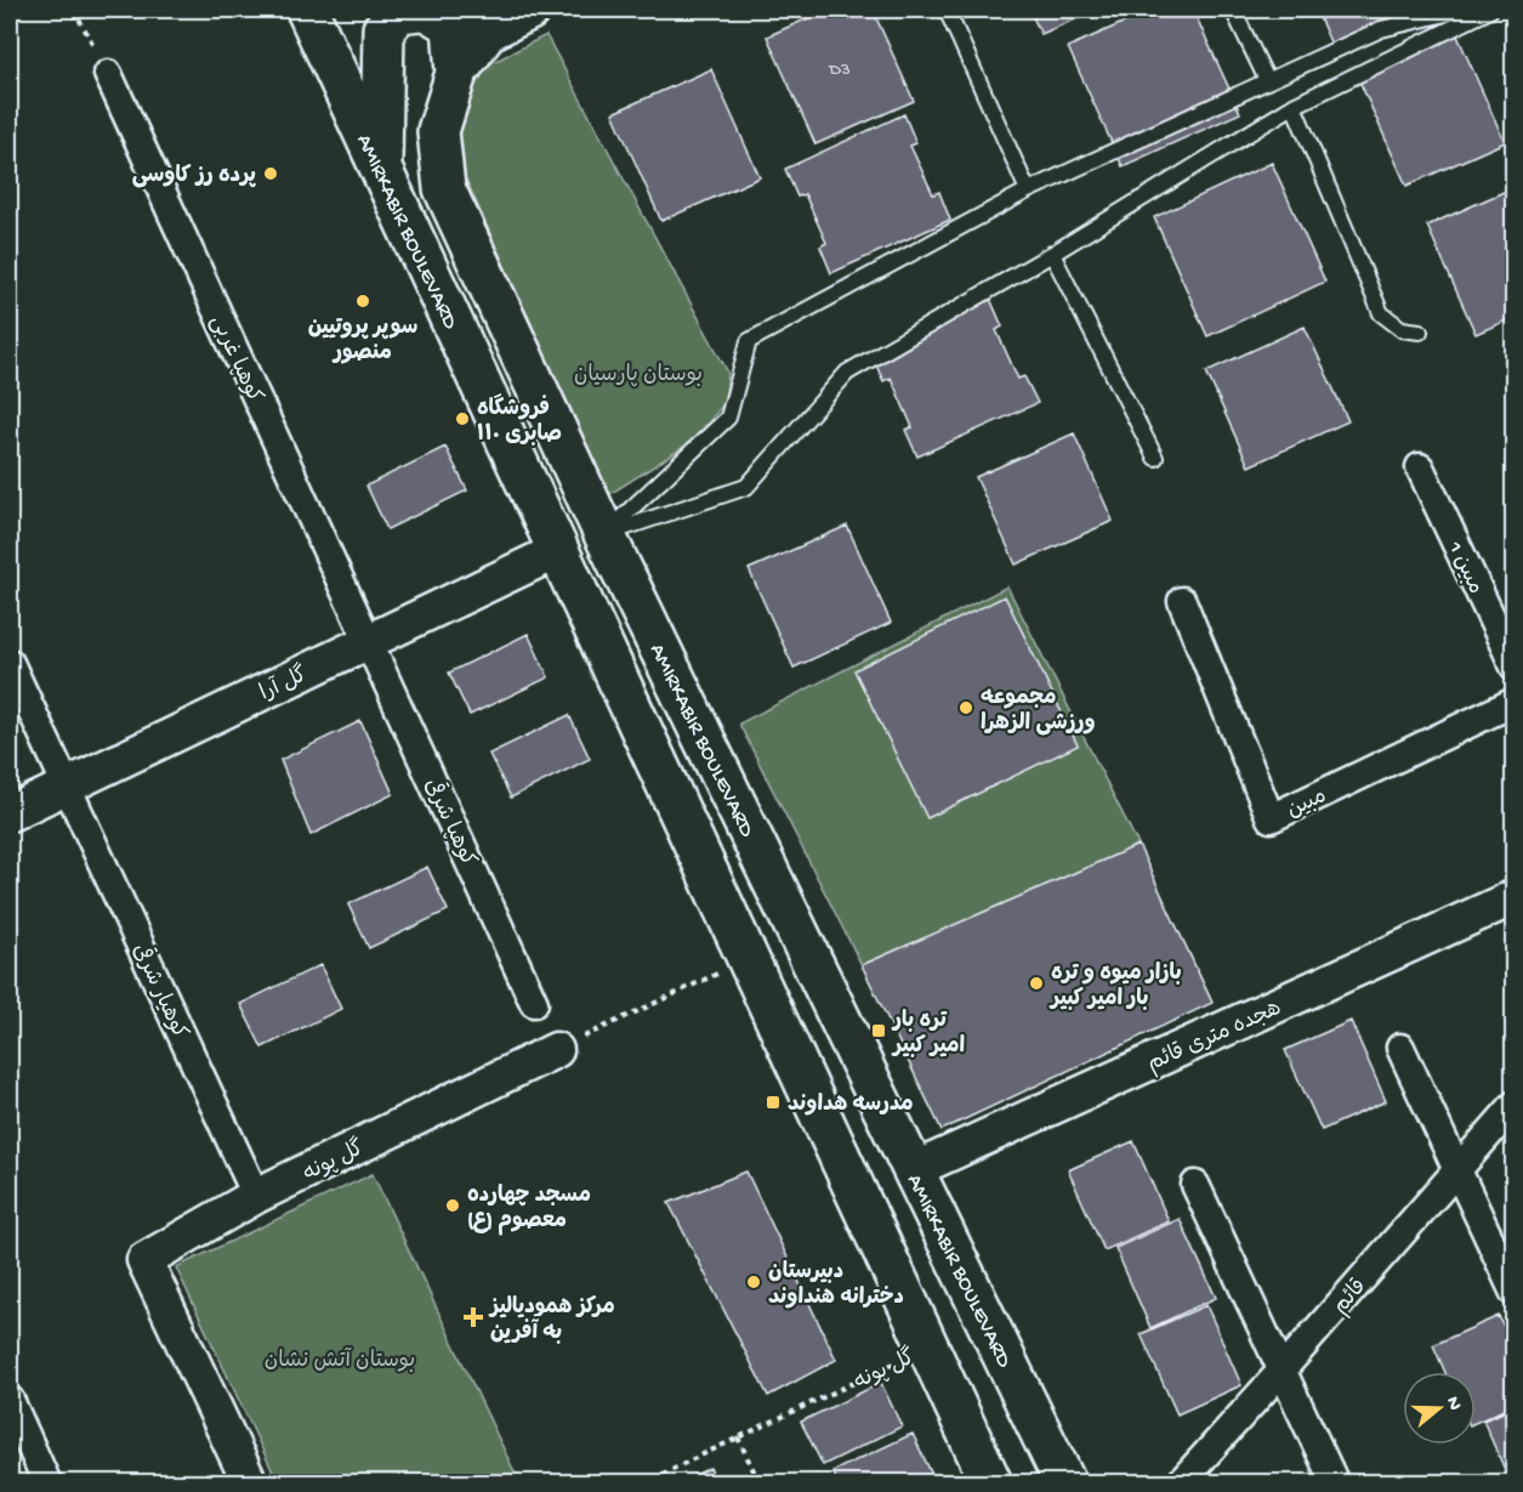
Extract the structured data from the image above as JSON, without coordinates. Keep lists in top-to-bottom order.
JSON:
{
  "streets": {
    "main road": ["AMIRKABIR BOULEVARD"],
    "street": [
      "کوهپا غربی",
      "مبین 1",
      "گل آرا",
      "مبین",
      "کوهپا شرقی",
      "کوهیار شرقی",
      "هجده متری قائم",
      "گل پونه",
      "قائم"
    ]
  },
  "crossings": [
    ["AMIRKABIR BOULEVARD", "گل آرا"],
    ["AMIRKABIR BOULEVARD", "هجده متری قائم"],
    ["AMIRKABIR BOULEVARD", "گل پونه"],
    ["کوهپا غربی", "گل آرا"],
    ["کوهپا غربی", "کوهپا شرقی"],
    ["گل آرا", "کوهپا شرقی"],
    ["گل آرا", "کوهیار شرقی"],
    ["کوهیار شرقی", "گل پونه"]
  ],
  "parks": ["بوستان پارسیان", "بوستان آتش نشان"],
  "places": {
    "other": [
      "پرده رز کاوسی",
      "سوپر پروتیین منصور",
      "فروشگاه صابری ۱۱۰",
      "مجموعه ورزشی الزهرا",
      "بازار میوه و تره بار امیر کبیر",
      "مسجد چهارده معصوم (ع)",
      "دبیرستان دخترانه هنداوند"
    ],
    "transit": ["تره بار امیر کبیر", "مدرسه هداوند"],
    "health": ["مرکز همودیالیز به آفرین"]
  },
  "house_numbers": ["D3"],
  "north": "right"
}
